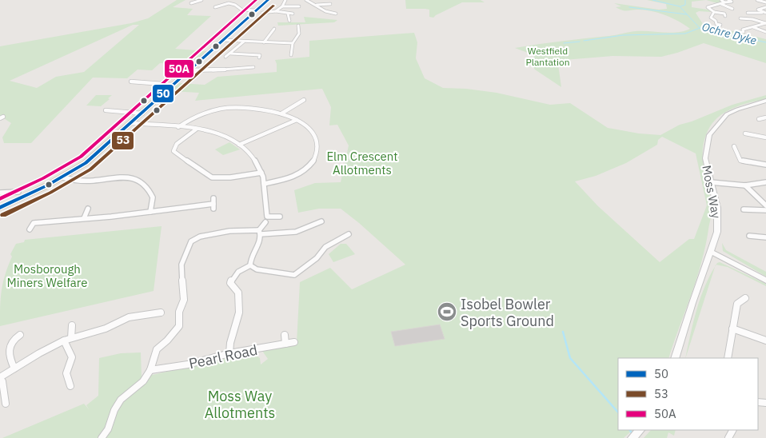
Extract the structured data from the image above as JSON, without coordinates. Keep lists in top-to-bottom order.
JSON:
{
  "streets": {
    "street": ["Moss Way", "Pearl Road"]
  },
  "water": ["Ochre Dyke"],
  "parks": [
    "Westfield Plantation",
    "Elm Crescent Allotments",
    "Mosborough Miners Welfare",
    "Moss Way Allotments"
  ],
  "places": {
    "sports": ["Isobel Bowler Sports Ground"]
  },
  "lines": ["transit line 50", "transit line 50A", "transit line 53"],
  "legend": ["50", "53", "50A"]
}
